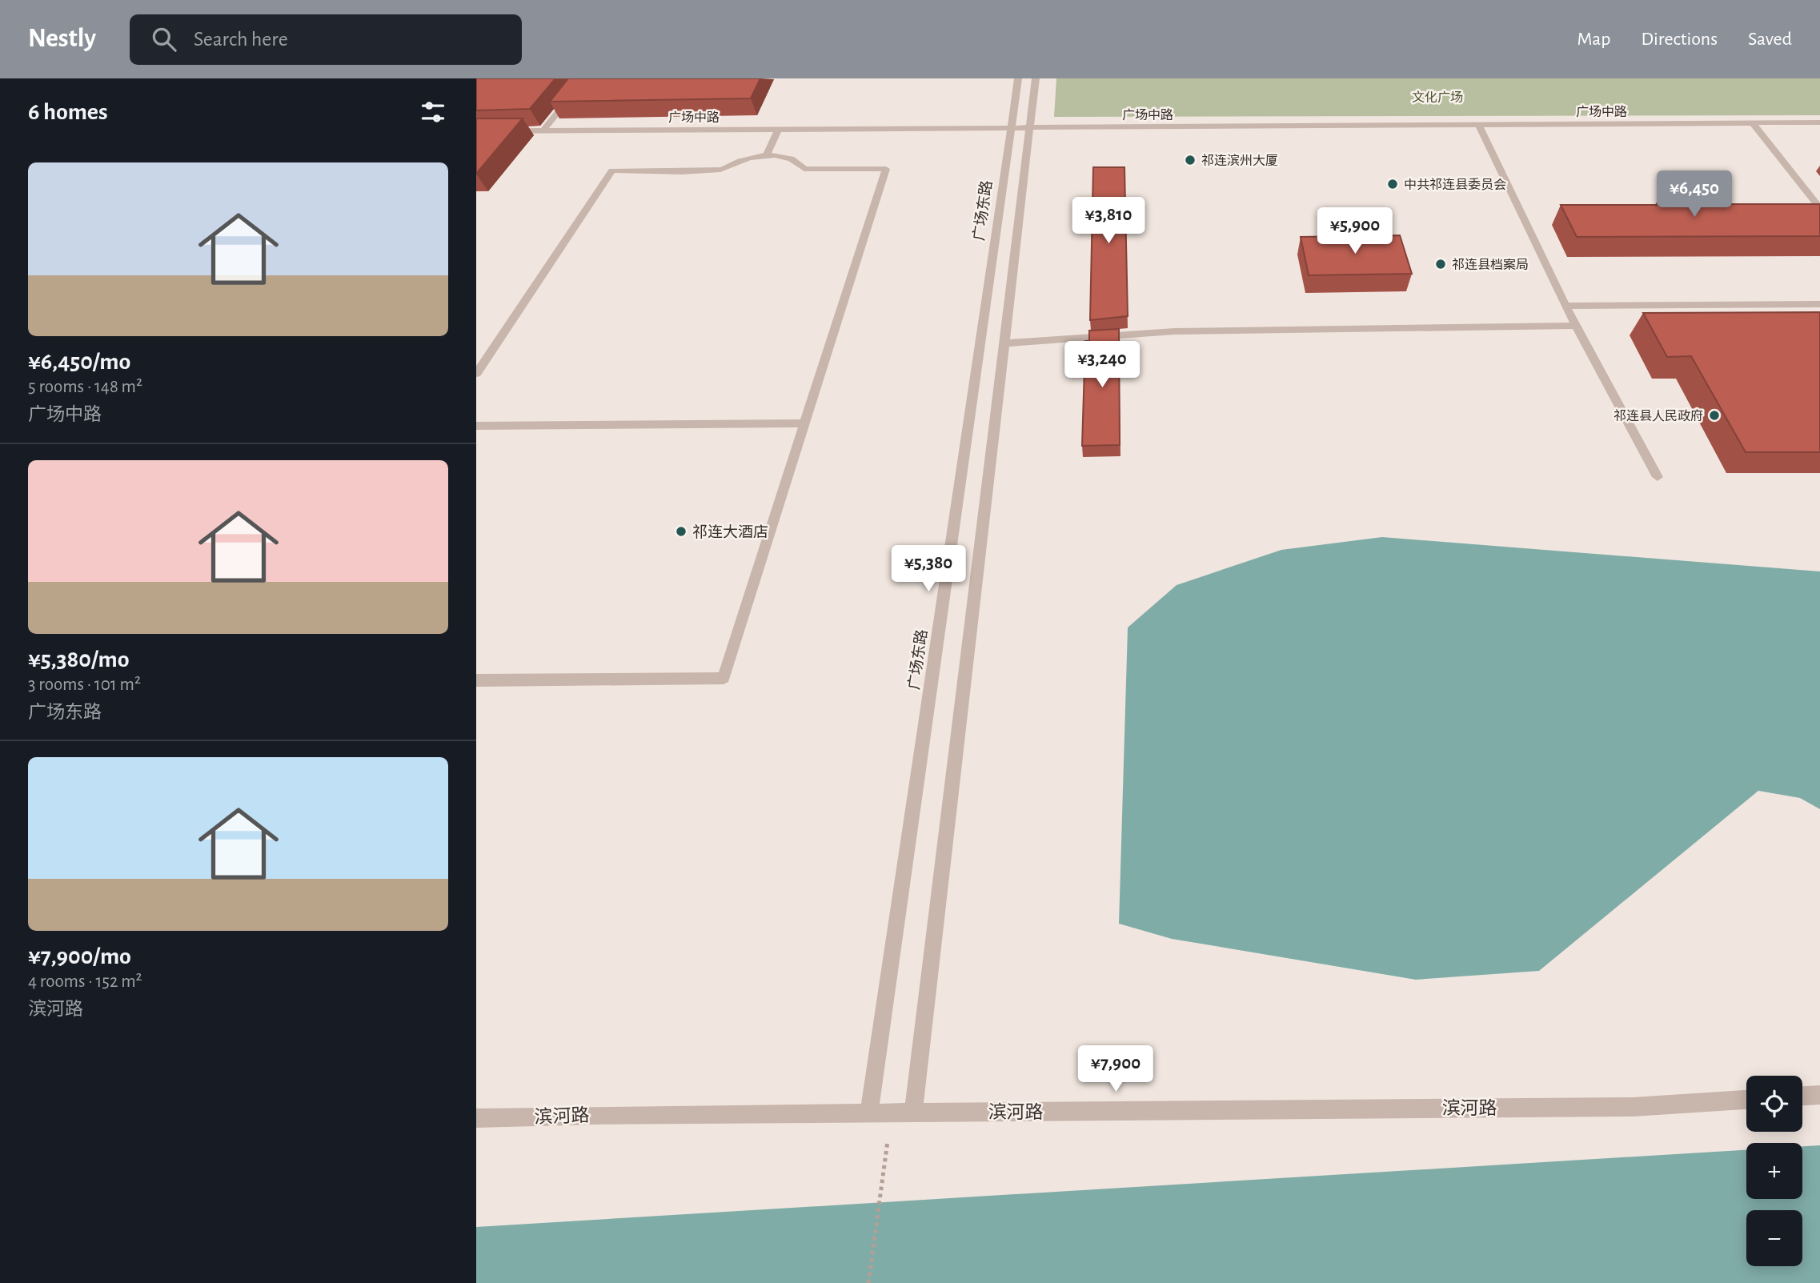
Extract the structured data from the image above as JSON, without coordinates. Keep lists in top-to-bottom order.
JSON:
{
  "streets": {
    "street": ["广场中路", "广场东路", "滨河路"]
  },
  "crossings": [
    ["广场中路", "广场东路"],
    ["广场东路", "滨河路"]
  ],
  "parks": ["文化广场"],
  "places": [
    "祁连滨州大厦",
    "中共祁连县委员会",
    "祁连县档案局",
    "祁连县人民政府",
    "祁连大酒店"
  ],
  "page": {
    "header": "Nestly",
    "search": "Search here",
    "nav": ["Map", "Directions", "Saved"],
    "heading": "6 homes",
    "list": [
      {
        "name": "¥6,450/mo",
        "note": "5 rooms · 148 m² · 广场中路"
      },
      {
        "name": "¥5,380/mo",
        "note": "3 rooms · 101 m² · 广场东路"
      },
      {
        "name": "¥7,900/mo",
        "note": "4 rooms · 152 m² · 滨河路"
      }
    ],
    "price": [
      "¥6,450",
      "¥3,810",
      "¥5,900",
      "¥3,240",
      "¥5,380",
      "¥7,900"
    ],
    "map_buttons": ["+", "−"]
  }
}
